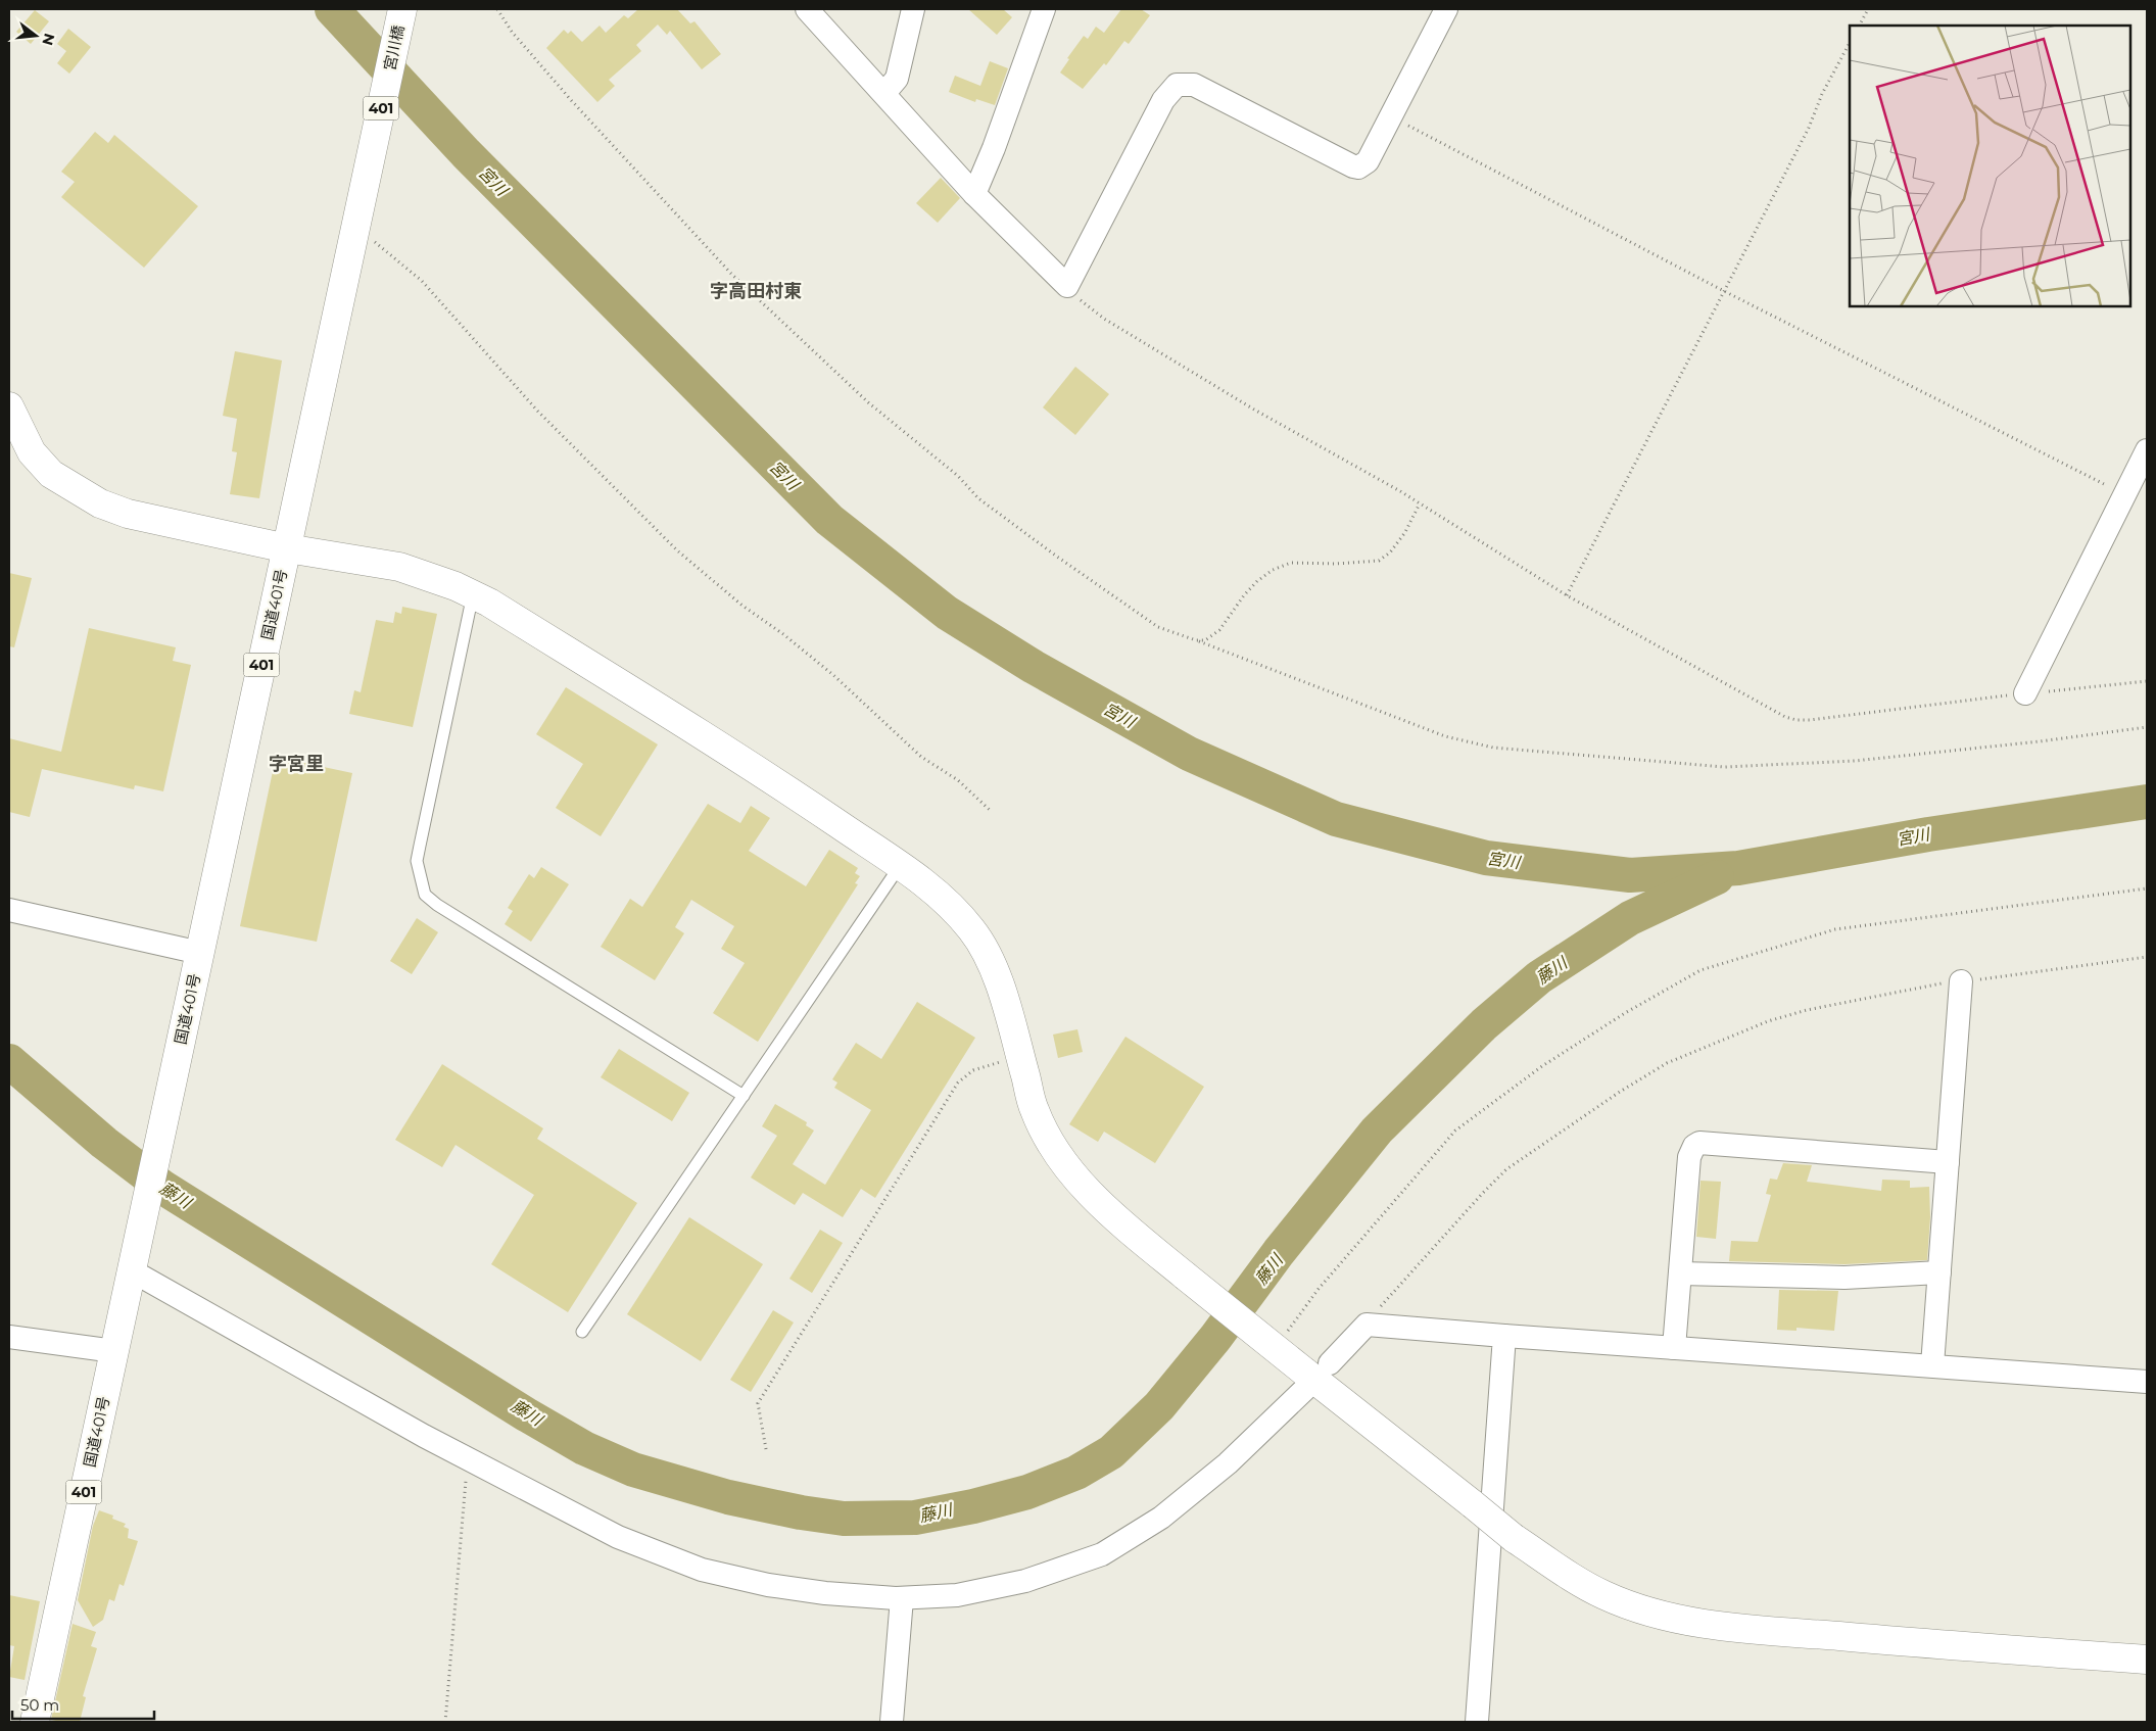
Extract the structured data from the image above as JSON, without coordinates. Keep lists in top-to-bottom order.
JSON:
{
  "streets": {
    "main road": ["宮川橋", "401", "国道401号"]
  },
  "crossings": [
    ["宮川橋", "国道401号"]
  ],
  "districts": ["字高田村東", "字宮里"],
  "water": ["宮川", "藤川"],
  "scale_bar": "50 m",
  "north": "right"
}
